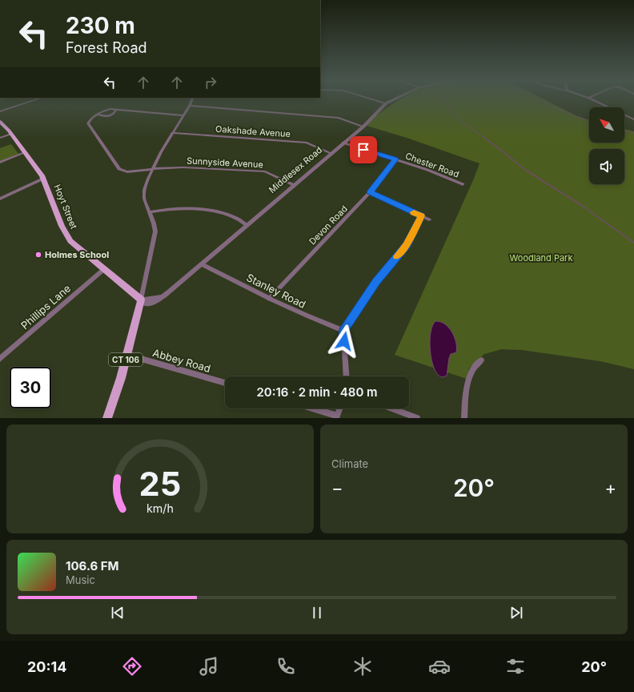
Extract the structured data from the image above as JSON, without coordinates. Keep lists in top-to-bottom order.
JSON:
{
  "streets": {
    "main road": ["Hoyt Street", "CT 106"],
    "street": [
      "Oakshade Avenue",
      "Sunnyside Avenue",
      "Chester Road",
      "Middlesex Road",
      "Devon Road",
      "Stanley Road",
      "Phillips Lane",
      "Abbey Road"
    ]
  },
  "crossings": [
    ["Oakshade Avenue", "Middlesex Road"],
    ["Sunnyside Avenue", "Middlesex Road"],
    ["Chester Road", "Middlesex Road"],
    ["Chester Road", "Devon Road"],
    ["Middlesex Road", "Hoyt Street"],
    ["Middlesex Road", "Stanley Road"],
    ["Middlesex Road", "CT 106"],
    ["Hoyt Street", "Phillips Lane"],
    ["Hoyt Street", "CT 106"],
    ["Devon Road", "Stanley Road"],
    ["CT 106", "Abbey Road"]
  ],
  "parks": ["Woodland Park"],
  "places": ["Holmes School"],
  "north": "top left",
  "page": {
    "turn": ["230 m", "Forest Road"],
    "limit": "30",
    "trip": "20:16 · 2 min · 480 m",
    "tile": "Climate",
    "heat": ["−", "20°", "+"],
    "song": ["106.6 FM", "Music"],
    "tabs": ["20:14", "20°"],
    "gauge": ["25", "km/h"]
  }
}
